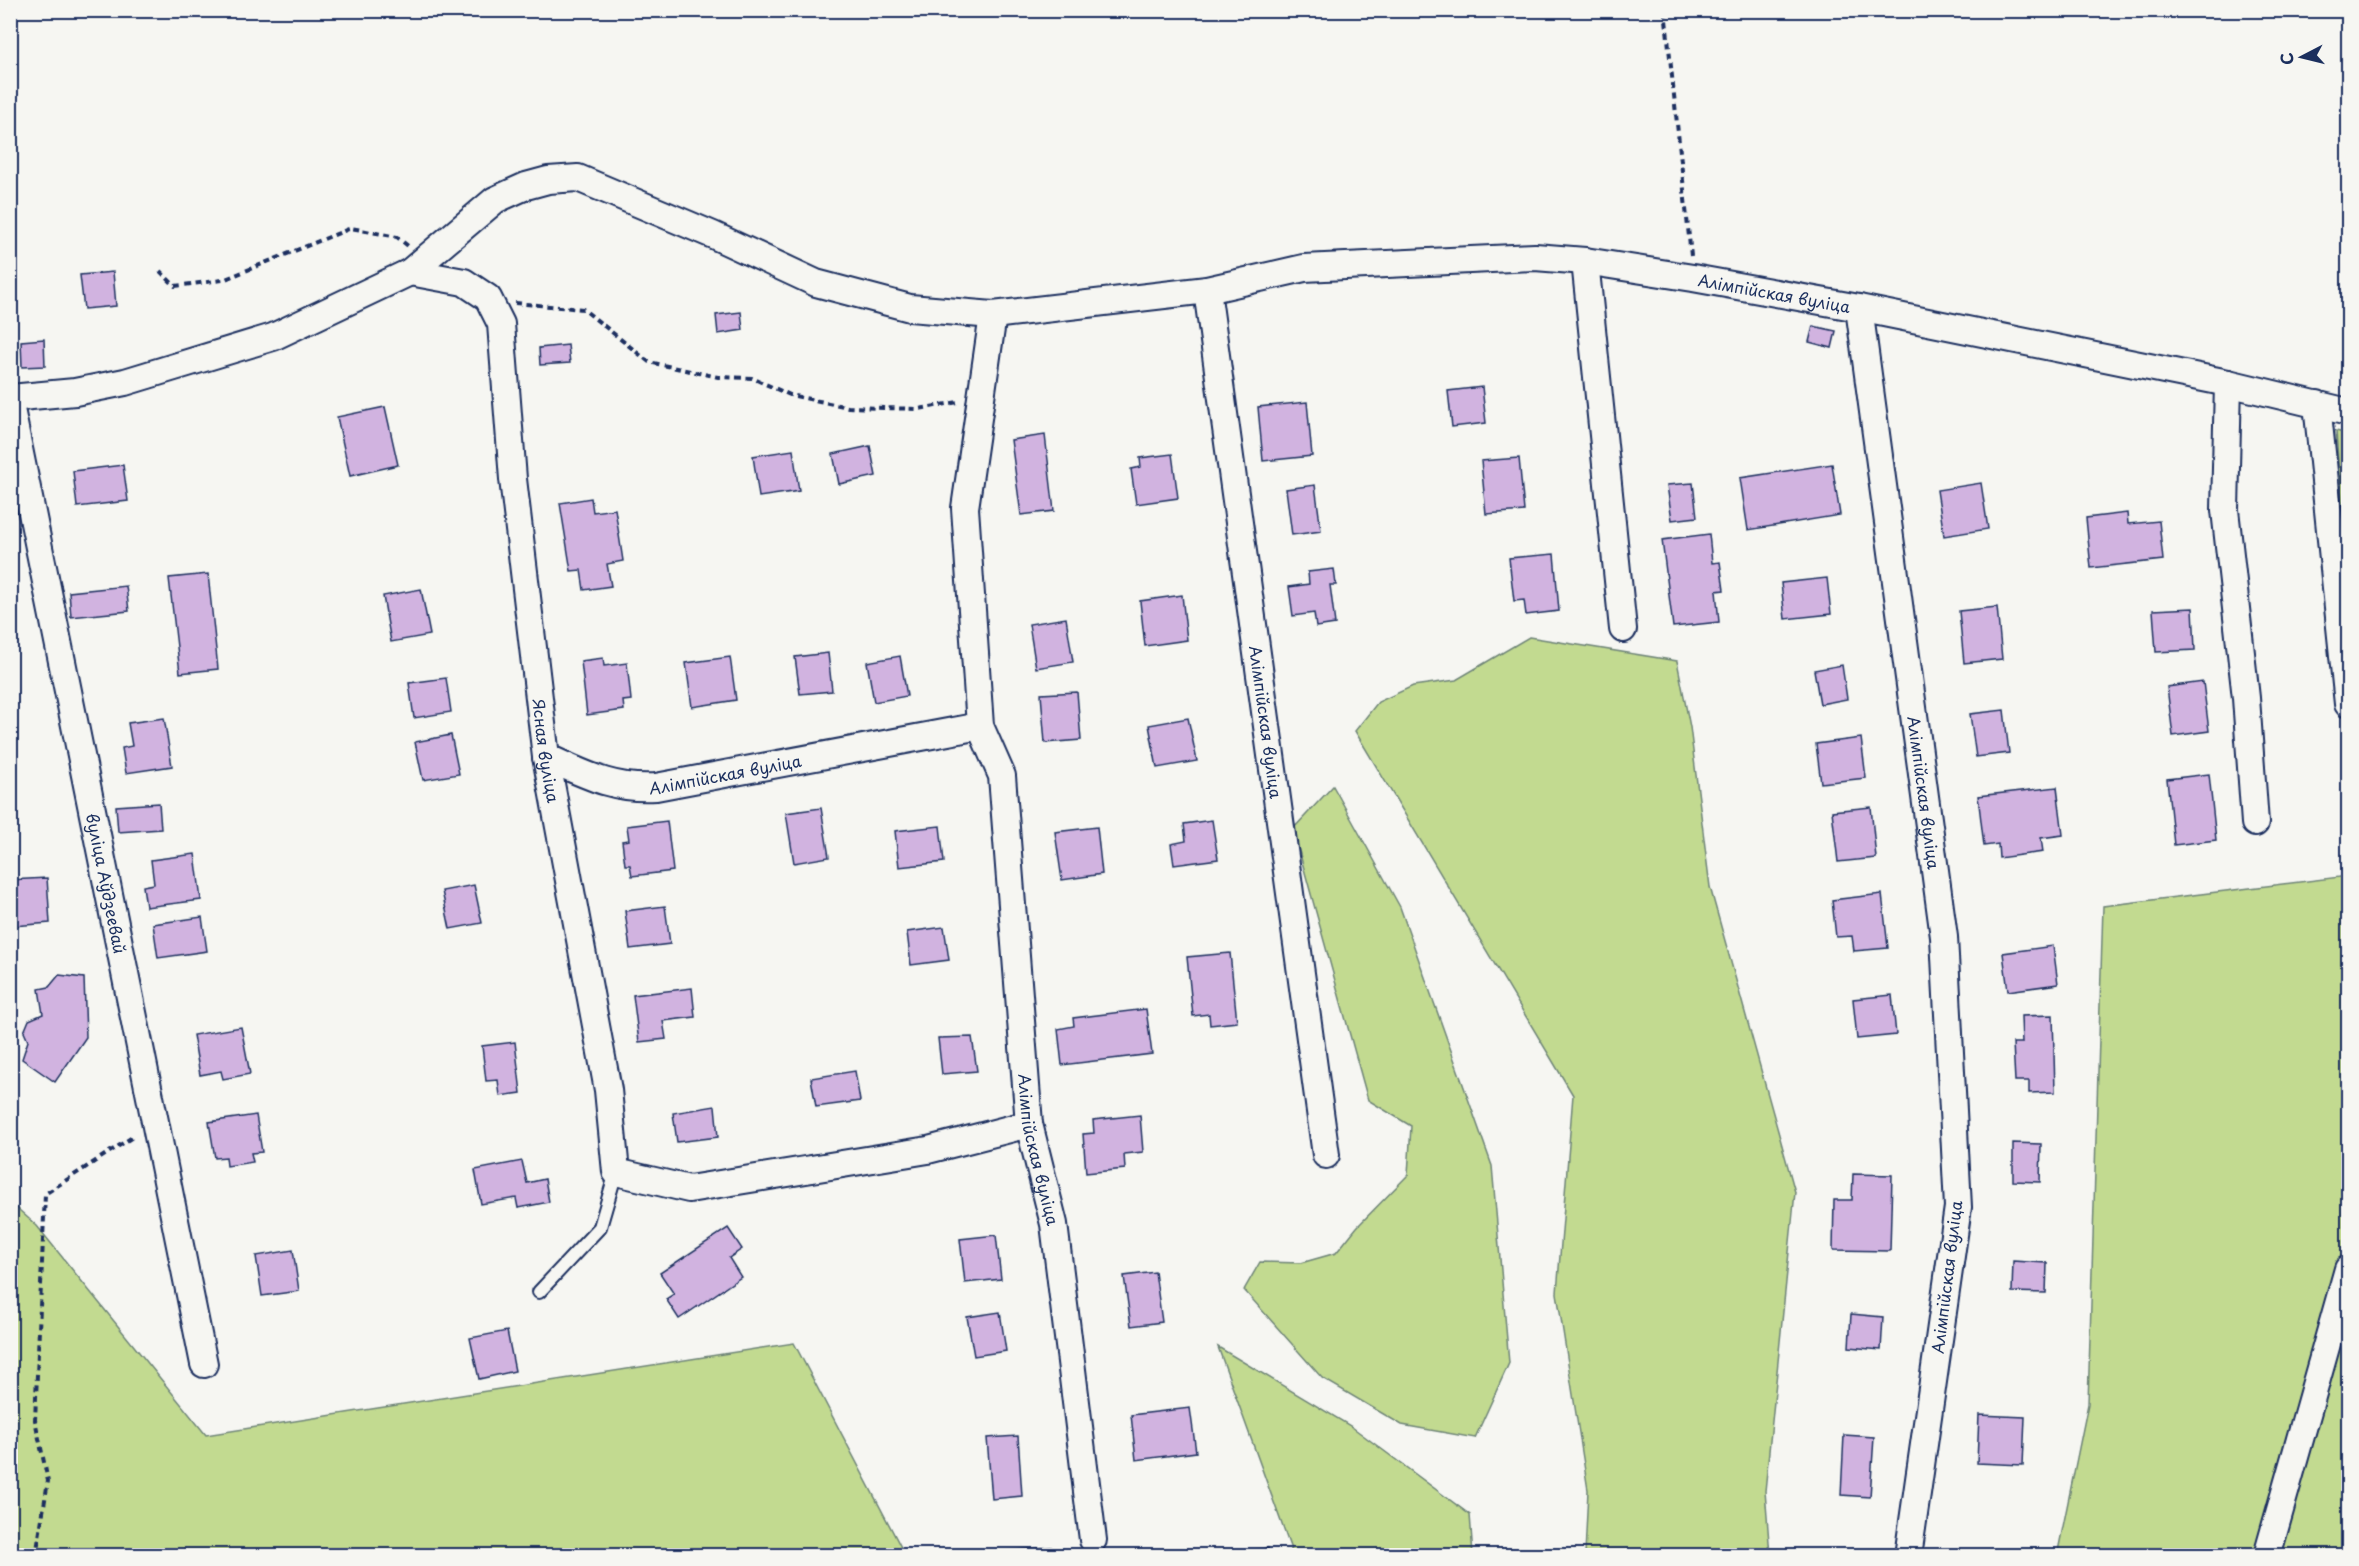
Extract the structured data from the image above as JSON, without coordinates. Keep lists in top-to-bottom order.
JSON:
{
  "streets": {
    "street": ["Алімпійская вуліца", "Ясная вуліца", "вуліца Аўдзеевай"]
  },
  "crossings": [
    ["Алімпійская вуліца", "Ясная вуліца"]
  ],
  "north": "left"
}
